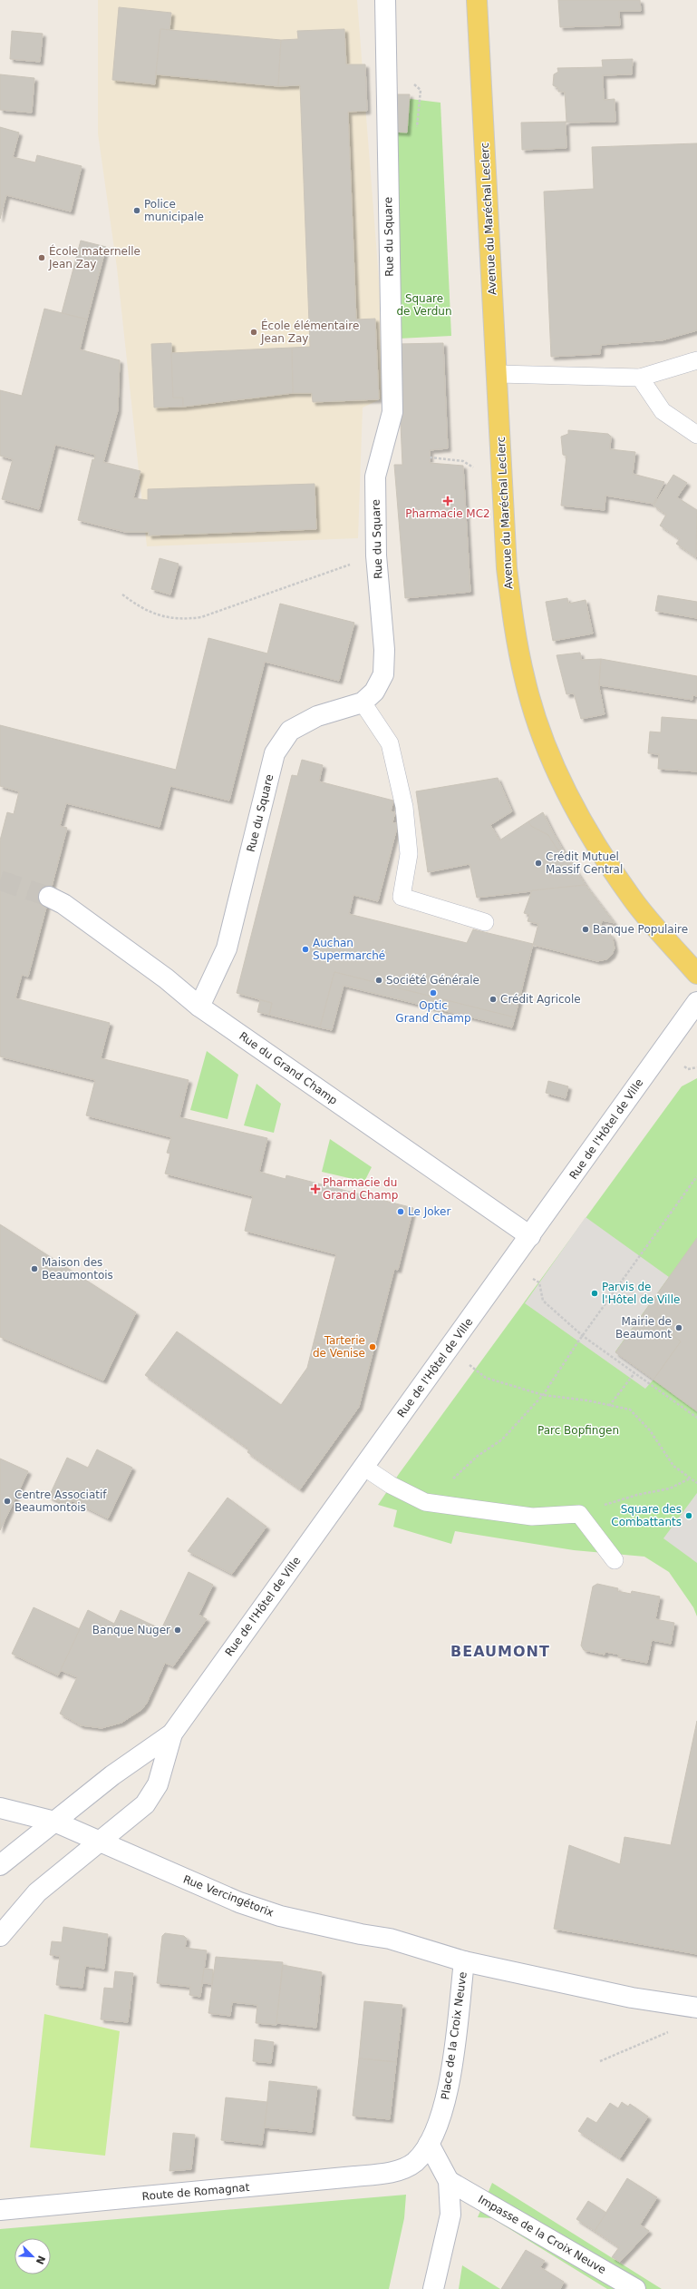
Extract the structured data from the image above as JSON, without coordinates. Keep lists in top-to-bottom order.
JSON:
{
  "streets": {
    "main road": [
      "Avenue du Maréchal Leclerc",
      "Rue du Square",
      "Rue du Grand Champ",
      "Rue de l'Hôtel de Ville",
      "Rue Vercingétorix",
      "Place de la Croix Neuve",
      "Route de Romagnat",
      "Impasse de la Croix Neuve"
    ]
  },
  "crossings": [
    ["Rue du Square", "Rue du Grand Champ"],
    ["Rue du Grand Champ", "Rue de l'Hôtel de Ville"],
    ["Rue de l'Hôtel de Ville", "Rue Vercingétorix"],
    ["Rue Vercingétorix", "Place de la Croix Neuve"],
    ["Place de la Croix Neuve", "Route de Romagnat"]
  ],
  "districts": ["BEAUMONT"],
  "parks": ["Square de Verdun", "Parc Bopfingen"],
  "places": {
    "other": [
      "Police municipale",
      "École maternelle Jean Zay",
      "École élémentaire Jean Zay",
      "Crédit Mutuel Massif Central",
      "Banque Populaire",
      "Auchan Supermarché",
      "Société Générale",
      "Optic Grand Champ",
      "Crédit Agricole",
      "Le Joker",
      "Maison des Beaumontois",
      "Parvis de l'Hôtel de Ville",
      "Mairie de Beaumont",
      "Tarterie de Venise",
      "Centre Associatif Beaumontois",
      "Square des Combattants",
      "Banque Nuger"
    ],
    "health": ["Pharmacie MC2", "Pharmacie du Grand Champ"]
  },
  "north": "bottom right"
}
